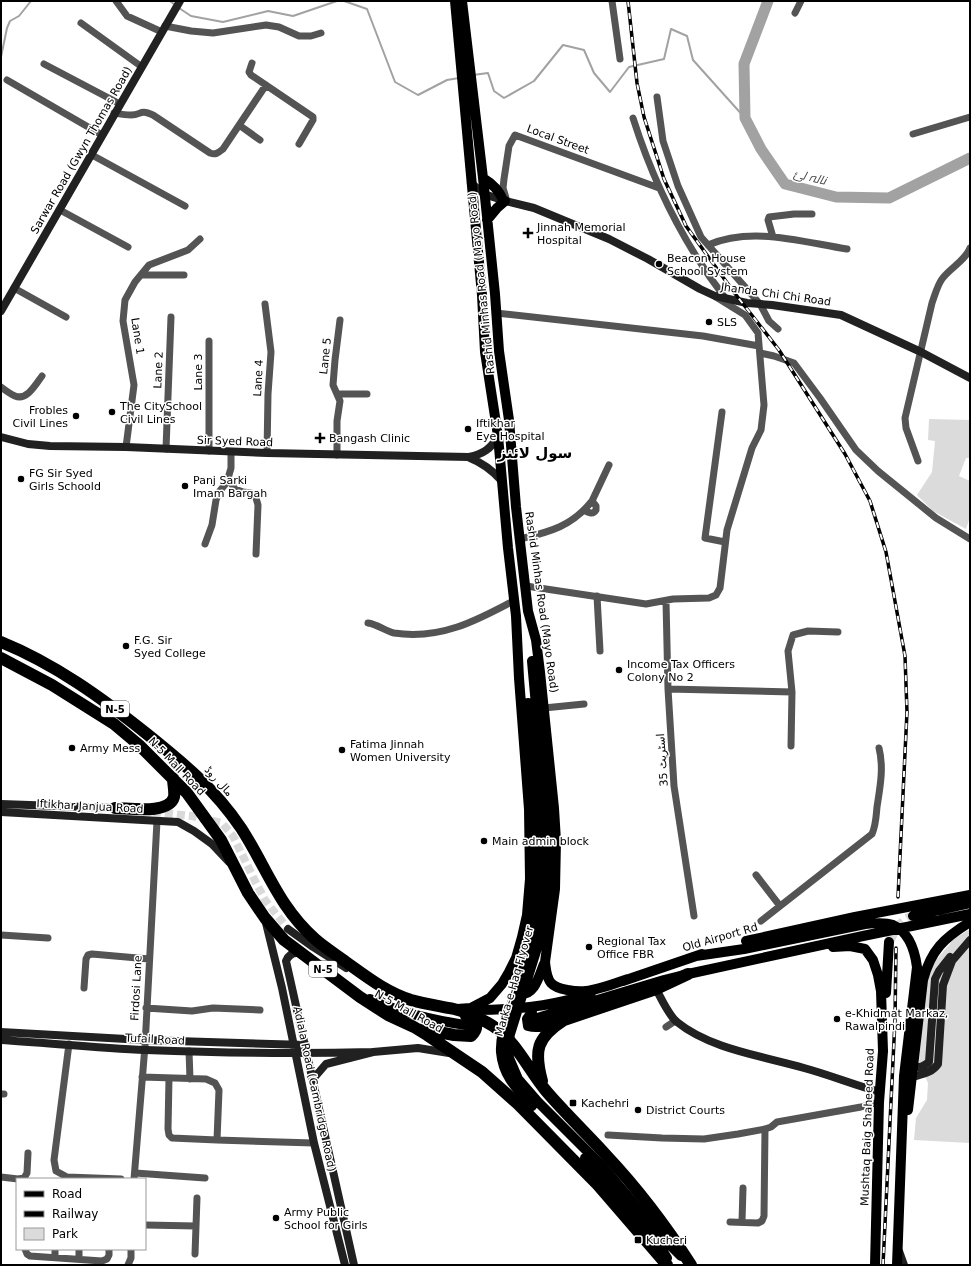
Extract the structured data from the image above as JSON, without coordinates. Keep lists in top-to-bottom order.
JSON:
{
  "streets": {
    "highway": ["N-5", "N-5 Mall Road", "مال روڈ"],
    "main road": [
      "Sarwar Road (Gwyn Thomas Road)",
      "Rashid Minhas Road (Mayo Road)",
      "Jhanda Chi Chi Road",
      "Sir Syed Road",
      "Iftikhar Janjua Road",
      "Old Airport Rd",
      "Marka-e-Haq Flyover",
      "Tufail Road",
      "Adiala Road (Cambridge Road)",
      "Mushtaq Baig Shaheed Road"
    ],
    "street": [
      "Local Street",
      "Lane 1",
      "Lane 5",
      "Lane 2",
      "Lane 3",
      "Lane 4",
      "اسٹریٹ 35",
      "Firdosi Lane"
    ]
  },
  "crossings": [
    ["Local Street", "Jhanda Chi Chi Road"],
    ["Rashid Minhas Road (Mayo Road)", "Jhanda Chi Chi Road"],
    ["Rashid Minhas Road (Mayo Road)", "Sir Syed Road"],
    ["Rashid Minhas Road (Mayo Road)", "مال روڈ"],
    ["Rashid Minhas Road (Mayo Road)", "Old Airport Rd"],
    ["Rashid Minhas Road (Mayo Road)", "Marka-e-Haq Flyover"],
    ["Lane 1", "Sir Syed Road"],
    ["Lane 5", "Sir Syed Road"],
    ["Lane 2", "Sir Syed Road"],
    ["Lane 3", "Sir Syed Road"],
    ["Lane 4", "Sir Syed Road"],
    ["N-5 Mall Road", "Iftikhar Janjua Road"],
    ["N-5 Mall Road", "Adiala Road (Cambridge Road)"],
    ["مال روڈ", "Old Airport Rd"],
    ["Iftikhar Janjua Road", "Firdosi Lane"],
    ["Firdosi Lane", "Tufail Road"],
    ["Tufail Road", "Adiala Road (Cambridge Road)"]
  ],
  "districts": ["سول لائنز"],
  "water": ["نالہ لئ"],
  "places": {
    "health": ["Jinnah Memorial Hospital", "Bangash Clinic"],
    "other": [
      "Beacon House School System",
      "SLS",
      "The CitySchool Civil Lines",
      "Frobles Civil Lines",
      "Iftikhar Eye Hospital",
      "FG Sir Syed Girls Schoold",
      "Panj Sarki Imam Bargah",
      "F.G. Sir Syed College",
      "Income Tax Officers Colony No 2",
      "Army Mess",
      "Fatima Jinnah Women University",
      "Main admin block",
      "Regional Tax Office FBR",
      "e-Khidmat Markaz, Rawalpindi",
      "District Courts",
      "Army Public School for Girls"
    ],
    "transit": ["Kachehri", "Kucheri"]
  },
  "legend": ["Road", "Railway", "Park"]
}
